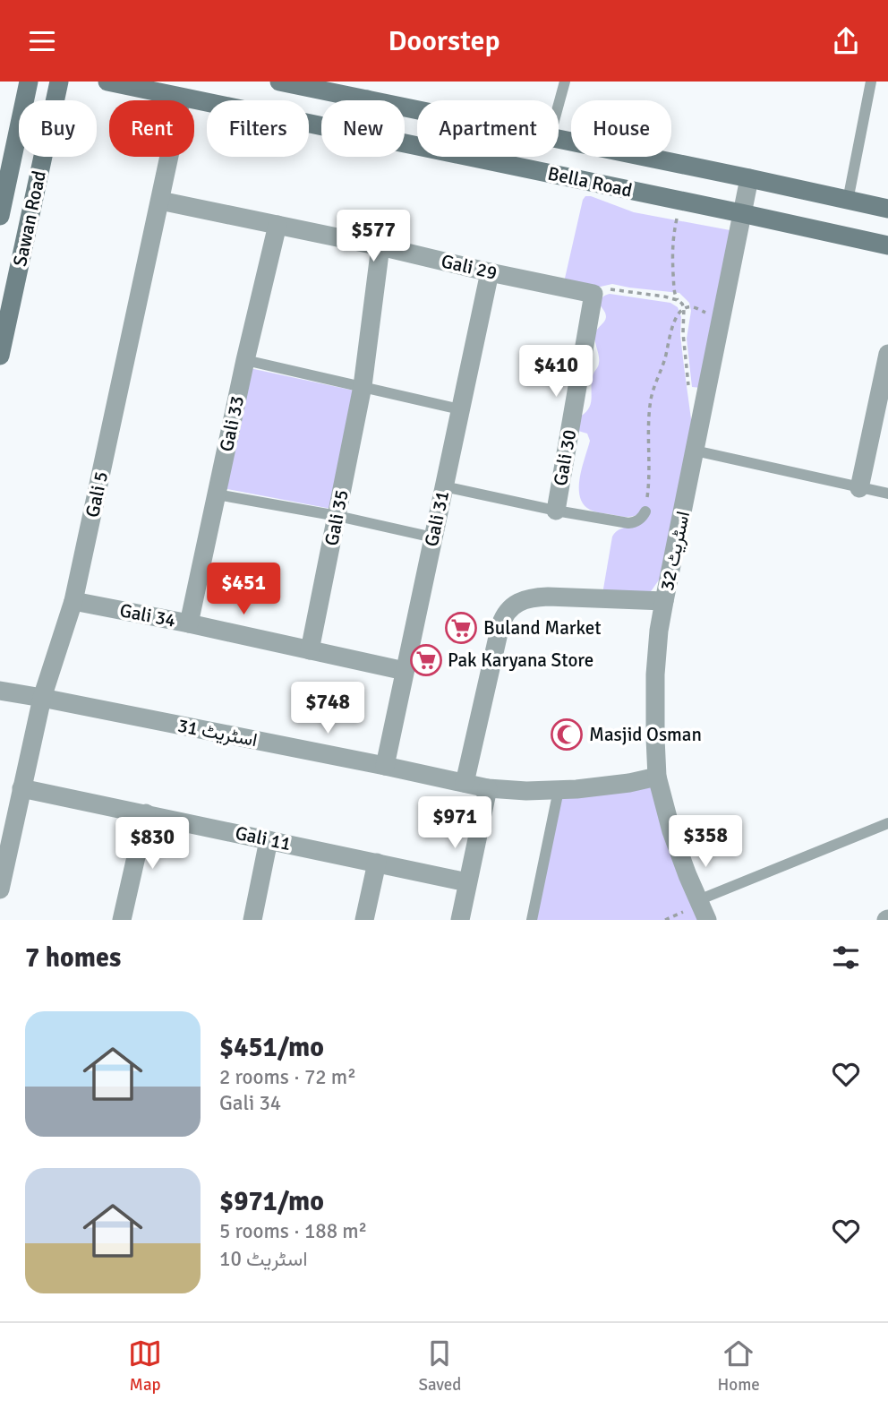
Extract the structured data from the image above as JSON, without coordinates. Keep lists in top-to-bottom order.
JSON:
{
  "streets": {
    "street": [
      "Bella Road",
      "Sawan Road",
      "Gali 29",
      "Gali 33",
      "Gali 30",
      "Gali 5",
      "Gali 35",
      "Gali 31",
      "اسٹریٹ 32",
      "Gali 34",
      "اسٹریٹ 31",
      "Gali 11"
    ]
  },
  "crossings": [
    ["Bella Road", "Gali 5"],
    ["Bella Road", "اسٹریٹ 32"],
    ["Gali 29", "Gali 33"],
    ["Gali 29", "Gali 30"],
    ["Gali 29", "Gali 5"],
    ["Gali 29", "Gali 35"],
    ["Gali 29", "Gali 31"],
    ["Gali 33", "Gali 34"],
    ["Gali 5", "Gali 34"],
    ["Gali 5", "اسٹریٹ 31"],
    ["Gali 5", "Gali 11"],
    ["Gali 35", "Gali 34"],
    ["Gali 31", "Gali 34"],
    ["Gali 31", "اسٹریٹ 31"],
    ["اسٹریٹ 32", "اسٹریٹ 31"]
  ],
  "places": {
    "supermarket": ["Buland Market", "Pak Karyana Store"],
    "mosque": ["Masjid Osman"]
  },
  "page": {
    "header": "Doorstep",
    "chip": [
      "Buy",
      "Rent",
      "Filters",
      "New",
      "Apartment",
      "House"
    ],
    "price": [
      "$577",
      "$410",
      "$451",
      "$748",
      "$971",
      "$358",
      "$830"
    ],
    "heading": "7 homes",
    "list": [
      {
        "name": "$451/mo",
        "note": "2 rooms · 72 m² · Gali 34"
      },
      {
        "name": "$971/mo",
        "note": "5 rooms · 188 m² · اسٹریٹ 10"
      }
    ],
    "tabs": ["Map", "Saved", "Home"]
  }
}
